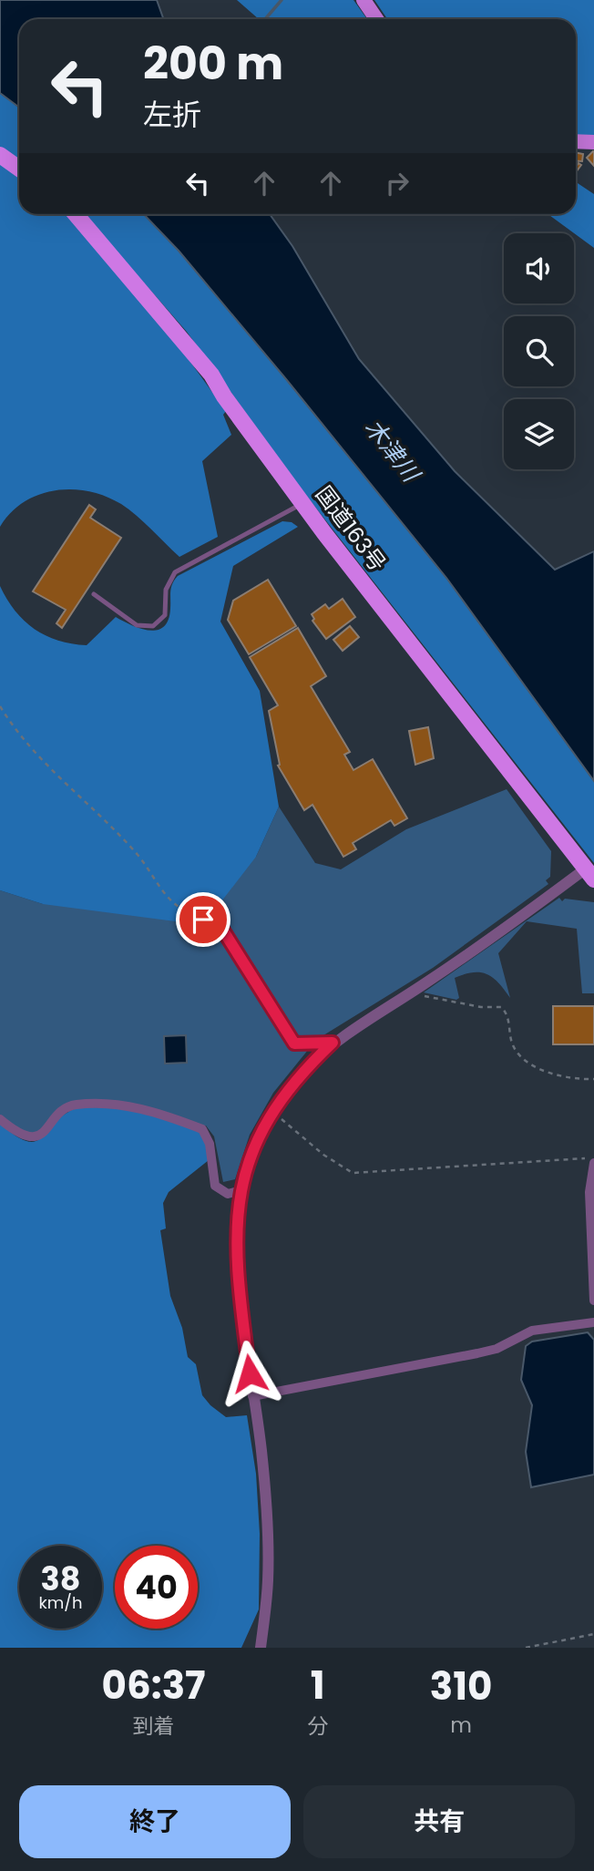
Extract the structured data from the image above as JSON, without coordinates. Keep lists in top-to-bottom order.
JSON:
{
  "streets": {
    "highway": ["国道163号"]
  },
  "water": ["木津川"],
  "page": {
    "turn": ["200 m", "左折"],
    "speed": "38 km/h",
    "limit": "40",
    "eta": [
      "06:37",
      "到着",
      "1",
      "分",
      "310",
      "m"
    ],
    "buttons": ["終了", "共有"]
  }
}
